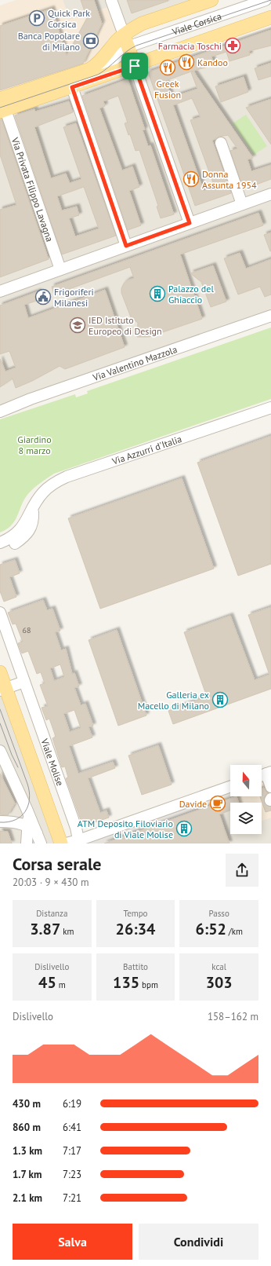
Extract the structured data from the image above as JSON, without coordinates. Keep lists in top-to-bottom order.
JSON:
{
  "streets": {
    "main road": ["Viale Corsica", "Viale Molise"],
    "street": ["Via Privata Filippo Lavagna", "Via Valentino Mazzola", "Via Azzurri d'Italia"]
  },
  "crossings": [
    ["Viale Corsica", "Via Privata Filippo Lavagna"]
  ],
  "parks": ["Giardino 8 marzo"],
  "places": {
    "parking": ["Quick Park Corsica"],
    "bank": ["Banca Popolare di Milano"],
    "pharmacy": ["Farmacia Toschi"],
    "restaurant": ["Kandoo", "Greek Fusion", "Donna Assunta 1954"],
    "building": ["Palazzo del Ghiaccio", "Galleria ex Macello di Milano", "ATM Deposito Filoviario di Viale Molise"],
    "public building": ["Frigoriferi Milanesi"],
    "school or university": ["IED Istituto Europeo di Design"],
    "cafe": ["Davide"]
  },
  "house_numbers": ["68"],
  "north": "top",
  "page": {
    "heading": ["Corsa serale", "20:03 · 9 × 430 m"],
    "stats": [
      ["Distanza", "3.87 km"],
      ["Tempo", "26:34"],
      ["Passo", "6:52 /km"],
      ["Dislivello", "45 m"],
      ["Battito", "135 bpm"],
      ["kcal", "303"]
    ],
    "chart": ["Dislivello", "158–162 m"],
    "list": [
      {
        "name": "430 m",
        "note": "6:19"
      },
      {
        "name": "860 m",
        "note": "6:41"
      },
      {
        "name": "1.3 km",
        "note": "7:17"
      },
      {
        "name": "1.7 km",
        "note": "7:23"
      },
      {
        "name": "2.1 km",
        "note": "7:21"
      }
    ],
    "buttons": ["Salva", "Condividi"]
  }
}
